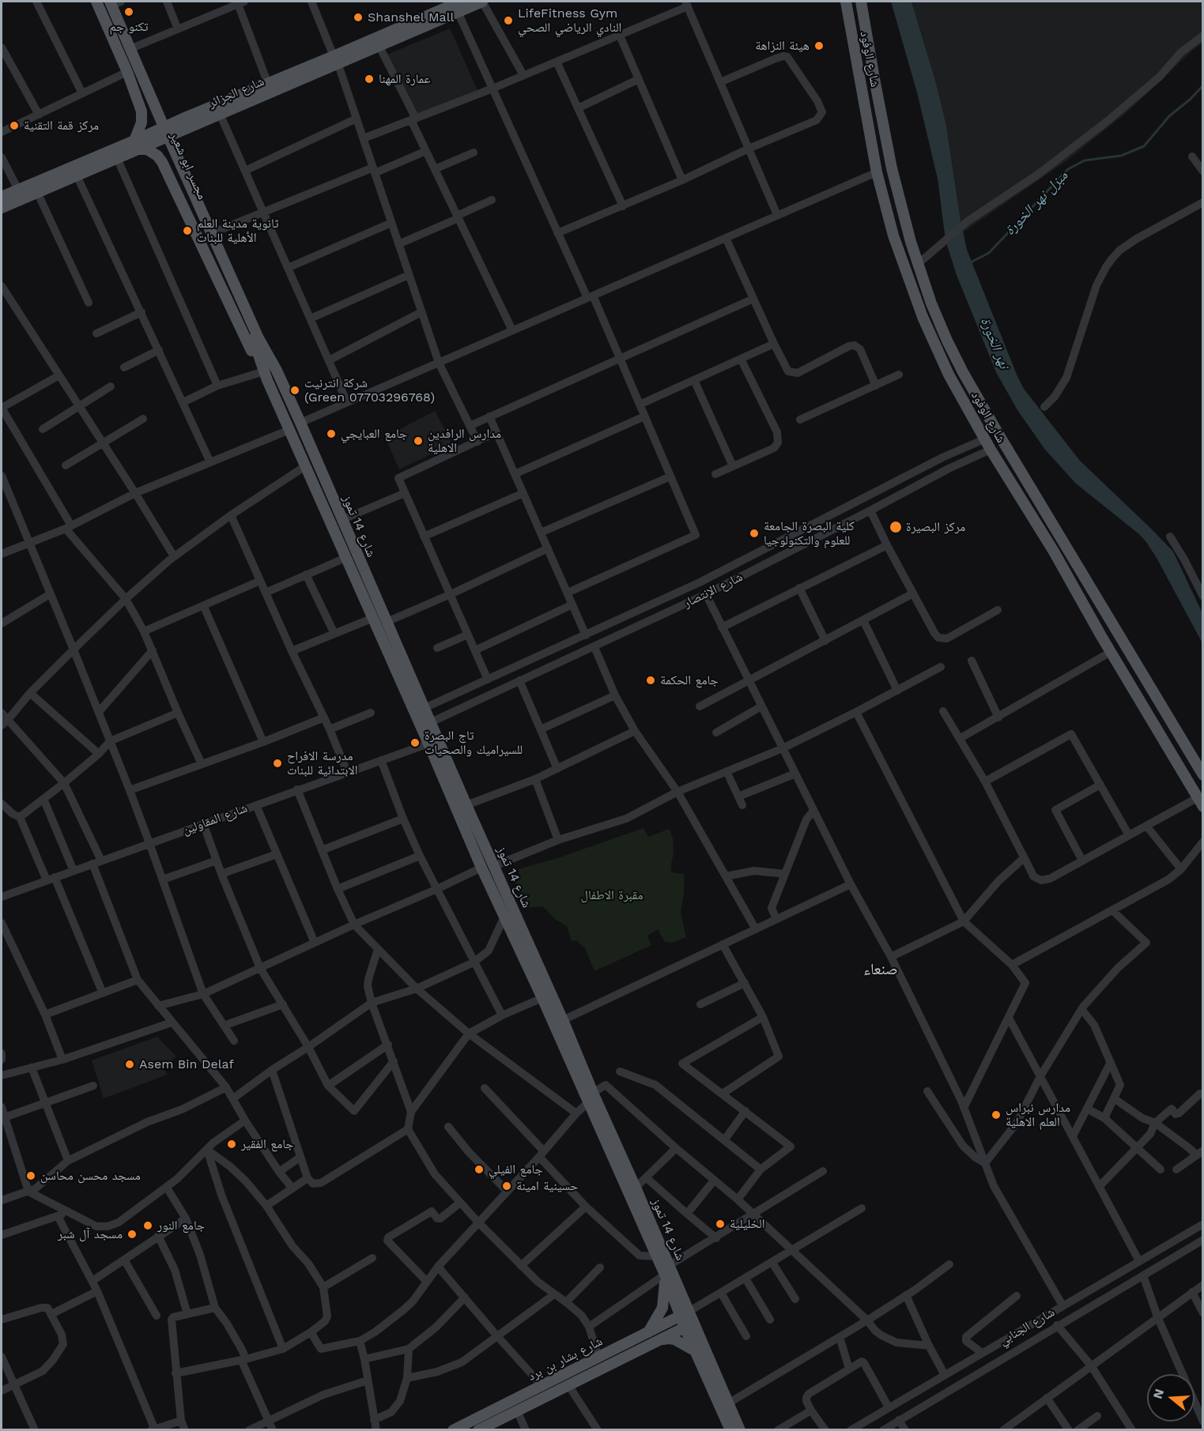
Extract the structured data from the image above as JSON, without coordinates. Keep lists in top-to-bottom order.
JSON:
{
  "streets": {
    "main road": [
      "شارع الوفود",
      "شارع الجزائر",
      "مجسر ابو شعير",
      "شارع 14 تموز",
      "شارع بشار بن برد"
    ],
    "street": ["شارع الإنتصار", "شارع المقاولين", "شارع الجنابي"]
  },
  "crossings": [
    ["شارع الوفود", "شارع الإنتصار"],
    ["مجسر ابو شعير", "شارع 14 تموز"],
    ["شارع 14 تموز", "شارع الإنتصار"],
    ["شارع 14 تموز", "شارع المقاولين"],
    ["شارع 14 تموز", "شارع بشار بن برد"]
  ],
  "districts": ["صنعاء"],
  "water": ["مبزل نهر الخورة", "نهر الخورة"],
  "parks": ["مقبرة الاطفال"],
  "places": [
    "تكنو جم",
    "Shanshel Mall",
    "LifeFitness Gym النادي الرياضي الصحي",
    "هيئة النزاهة",
    "عمارة المهنا",
    "مركز قمة التقنية",
    "ثانوية مدينة العلم الأهلية للبنات",
    "شركة انترنيت (Green 07703296768)",
    "جامع العبايجي",
    "مدارس الرافدين اﻻهلية",
    "مركز البصيرة",
    "كلية البصرة الجامعة للعلوم والتكنولوجيا",
    "جامع الحكمة",
    "تاج البصرة للسيراميك والصحيات",
    "مدرسة اﻻفراح اﻻبتدائية للبنات",
    "Asem Bin Delaf",
    "مدارس نبراس العلم الاهلية",
    "جامع الفقير",
    "جامع الفيلي",
    "مسجد محسن محاسن",
    "حسينية امينة",
    "الخليلية",
    "جامع النور",
    "مسجد آل شبر"
  ],
  "north": "left"
}
